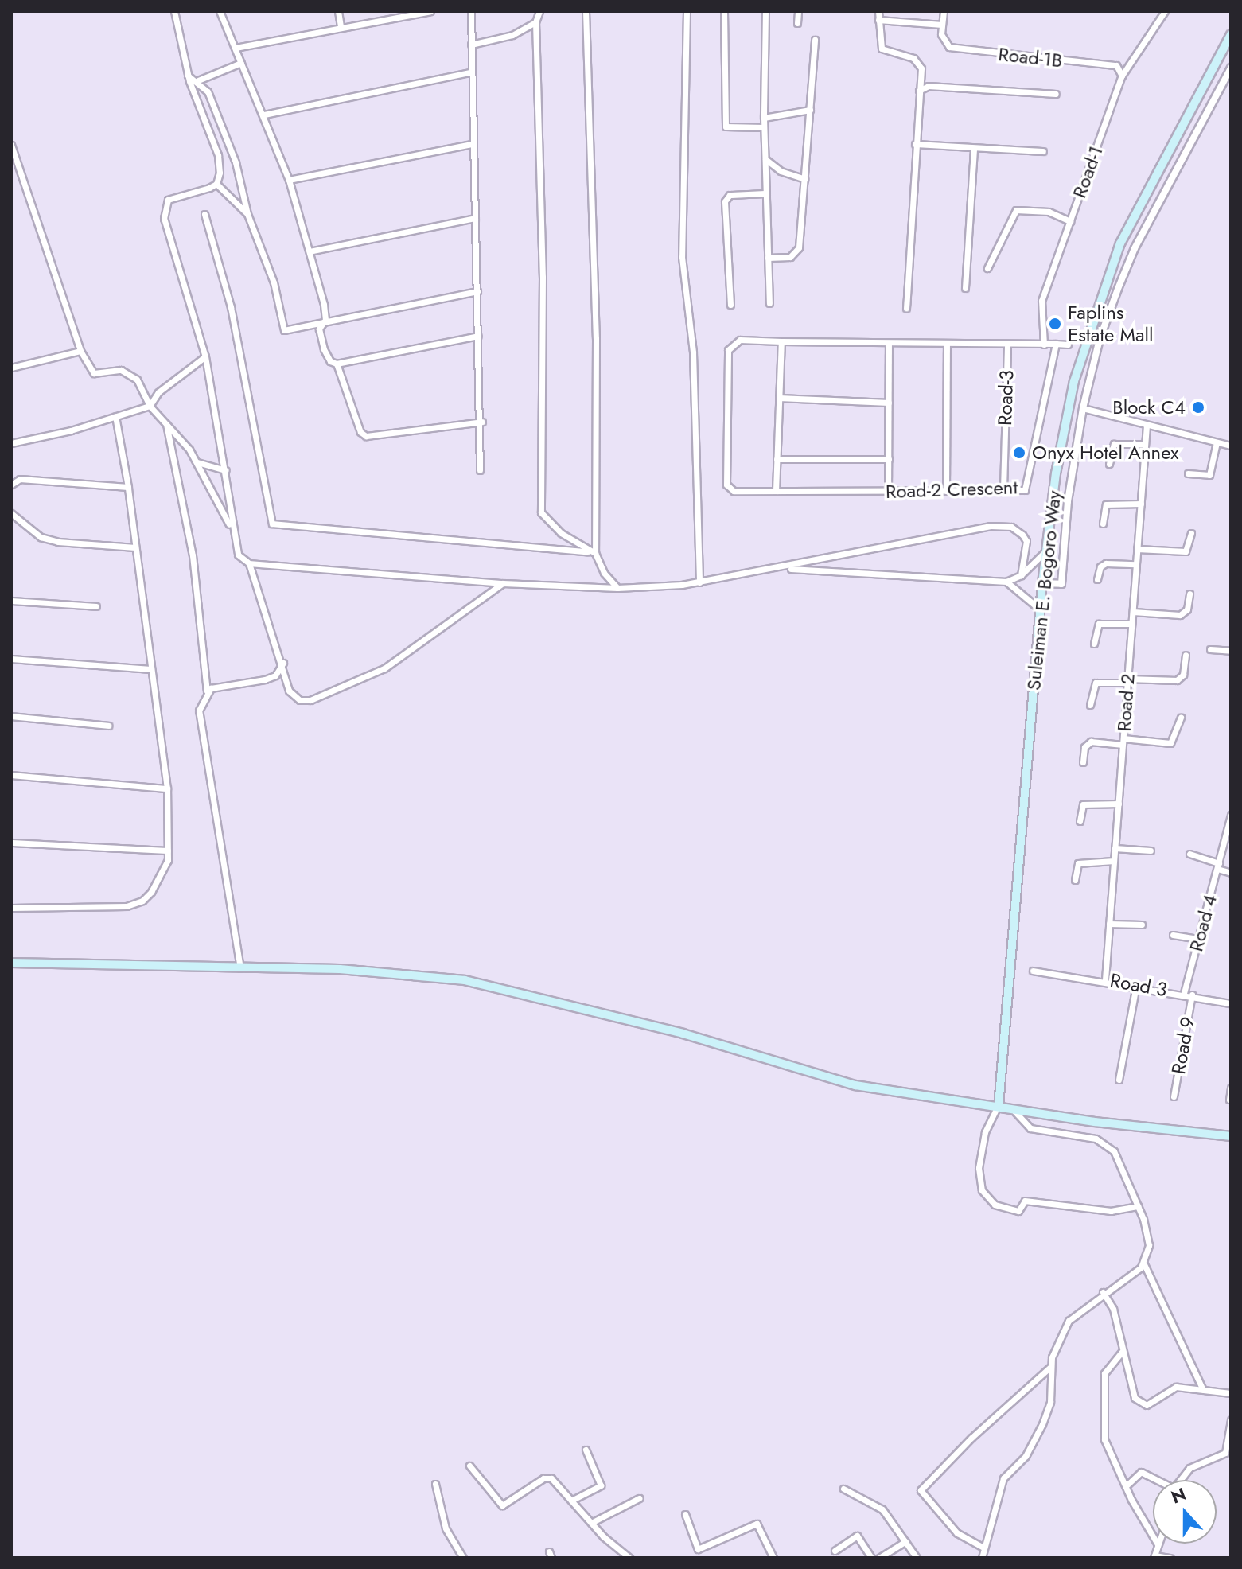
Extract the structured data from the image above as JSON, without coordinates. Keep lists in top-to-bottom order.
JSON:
{
  "streets": {
    "main road": ["Suleiman E. Bogoro Way"],
    "street": [
      "Road-1B",
      "Road-1",
      "Road-3",
      "Road-2 Crescent",
      "Road 2",
      "Road 4",
      "Road 3",
      "Road 9"
    ]
  },
  "crossings": [
    ["Road-1B", "Road-1"],
    ["Road-3", "Road-2 Crescent"],
    ["Road 2", "Road 3"],
    ["Road 4", "Road 3"],
    ["Road 3", "Road 9"]
  ],
  "places": ["Faplins Estate Mall", "Block C4", "Onyx Hotel Annex"],
  "north": "top"
}
